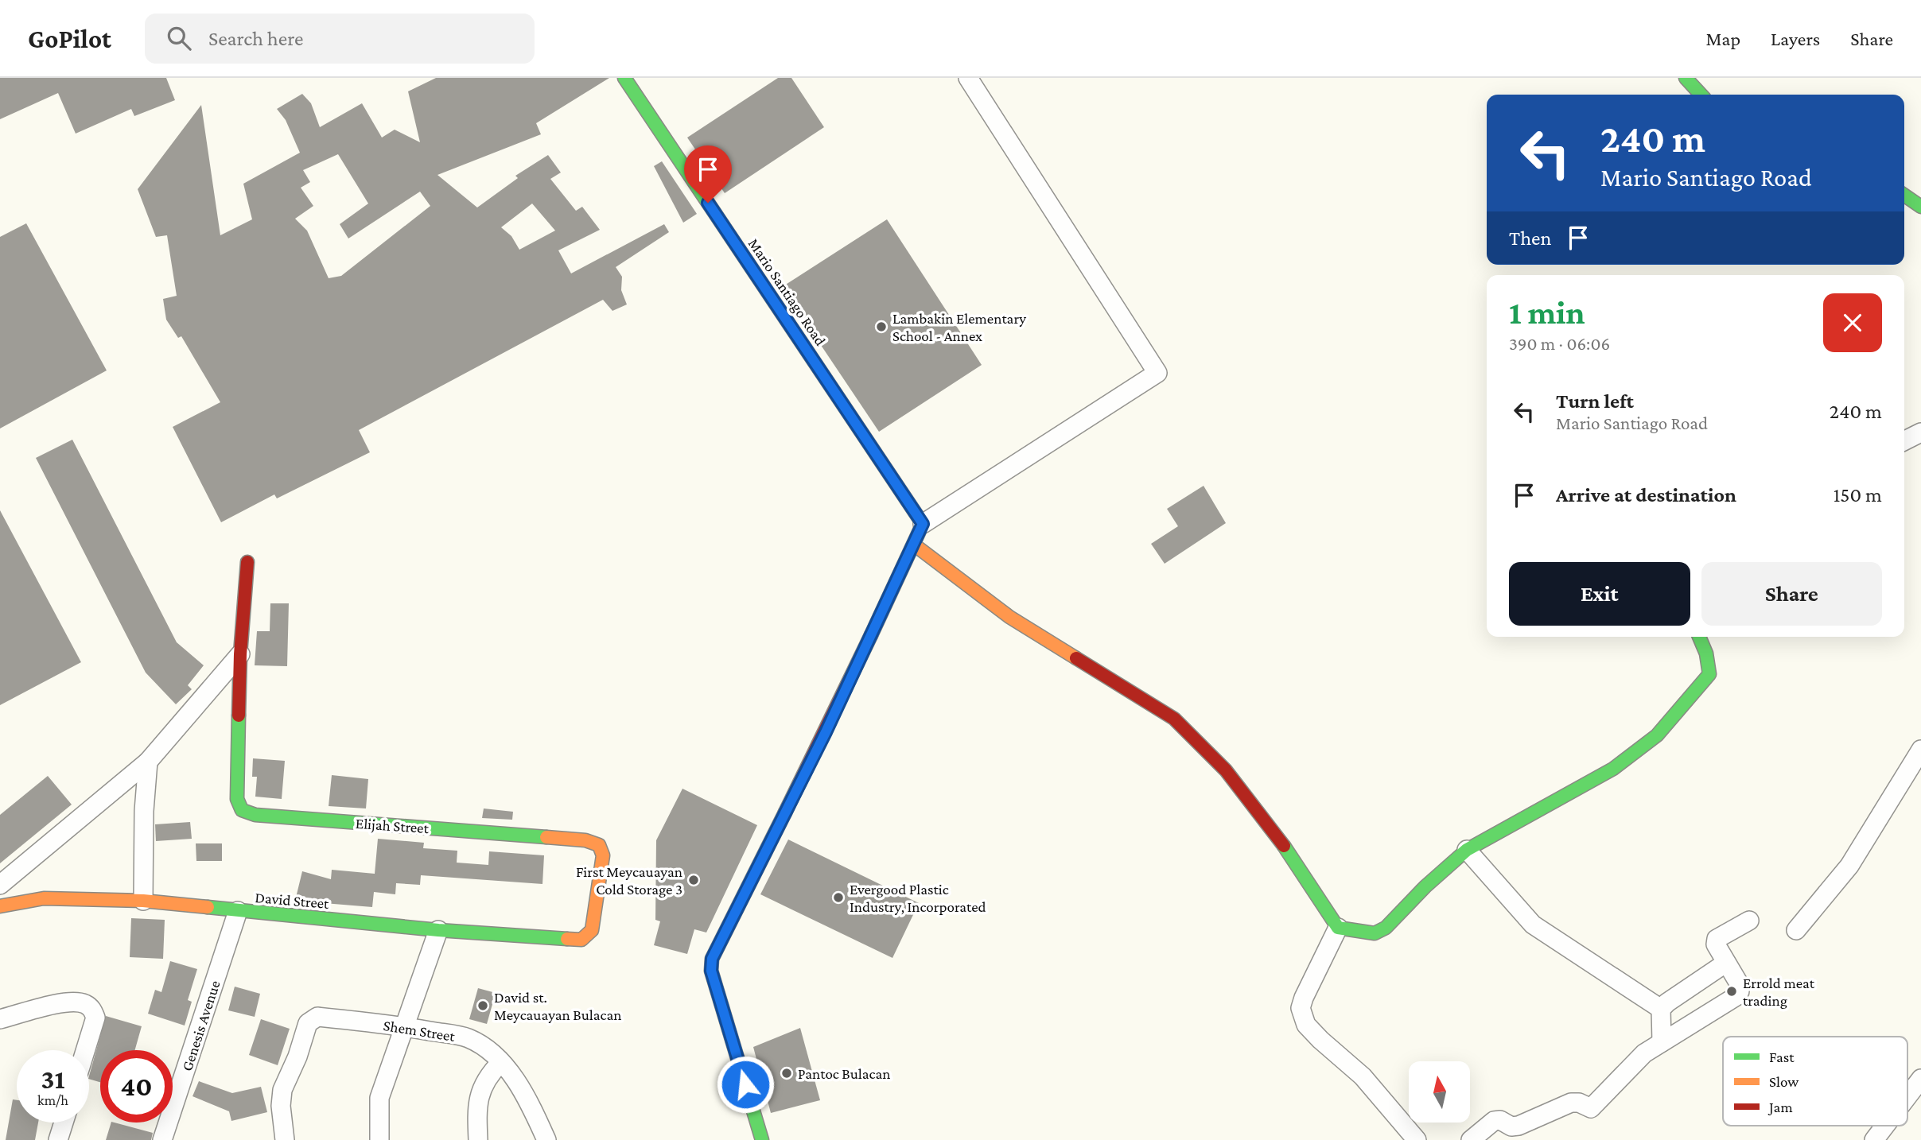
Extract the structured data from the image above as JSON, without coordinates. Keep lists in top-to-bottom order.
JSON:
{
  "streets": {
    "street": [
      "Mario Santiago Road",
      "Elijah Street",
      "David Street",
      "Genesis Avenue",
      "Shem Street"
    ]
  },
  "crossings": [
    ["Elijah Street", "David Street"],
    ["David Street", "Genesis Avenue"]
  ],
  "places": [
    "Lambakin Elementary School - Annex",
    "First Meycauayan Cold Storage 3",
    "Evergood Plastic Industry, Incorporated",
    "Errold meat trading",
    "David st. Meycauayan Bulacan",
    "Pantoc Bulacan"
  ],
  "legend": ["Fast", "Slow", "Jam"],
  "north": "top",
  "page": {
    "header": "GoPilot",
    "search": "Search here",
    "nav": ["Map", "Layers", "Share"],
    "turn": ["240 m", "Mario Santiago Road"],
    "then": "Then",
    "heading": ["1 min", "390 m · 06:06"],
    "list": [
      {
        "name": "Turn left",
        "note": "Mario Santiago Road",
        "value": "240 m"
      },
      {
        "name": "Arrive at destination",
        "value": "150 m"
      }
    ],
    "buttons": ["Exit", "Share"],
    "speed": "31 km/h",
    "limit": "40"
  }
}
